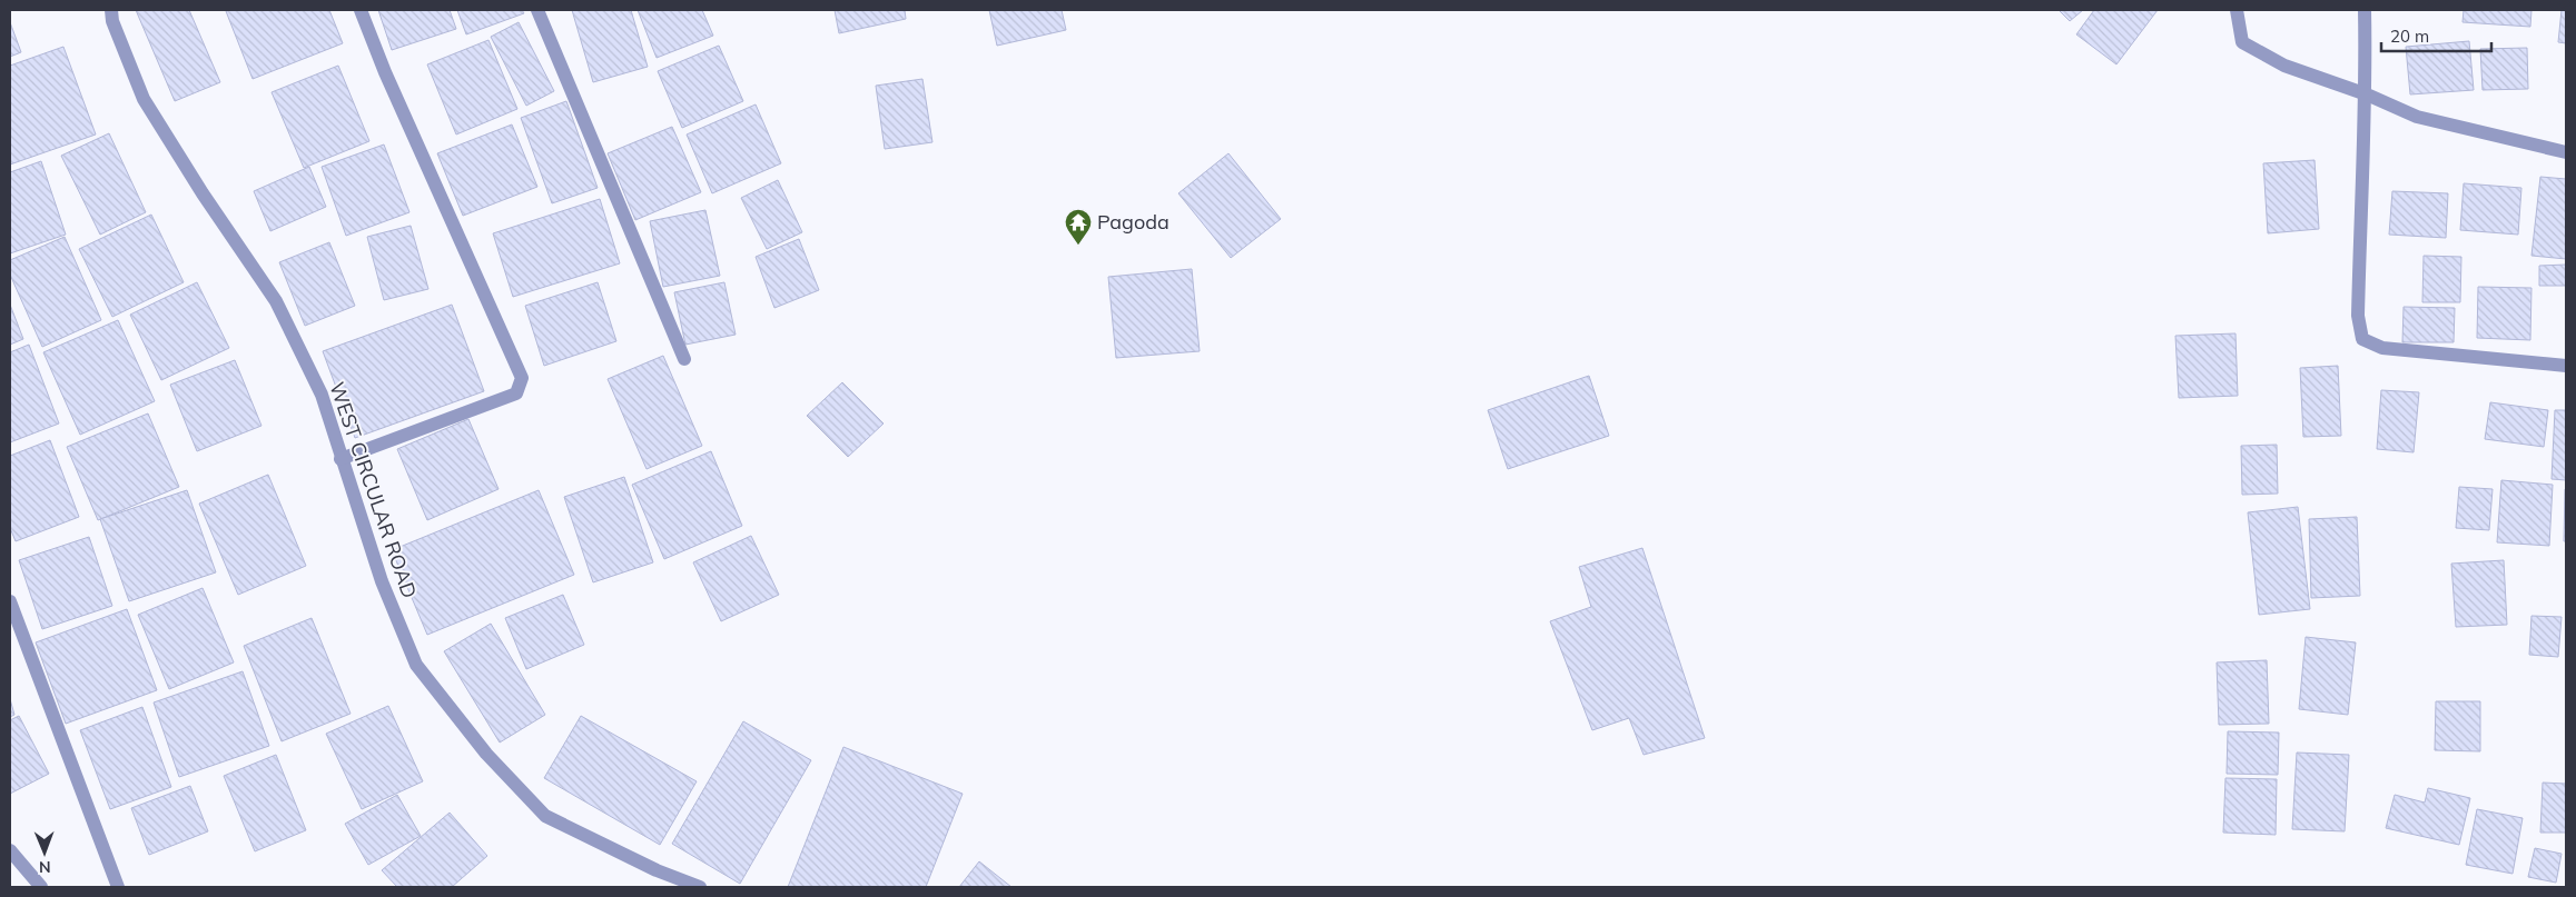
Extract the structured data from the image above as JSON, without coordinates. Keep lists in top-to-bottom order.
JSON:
{
  "streets": {
    "street": ["WEST CIRCULAR ROAD"]
  },
  "places": {
    "temple": ["Pagoda"]
  },
  "scale_bar": "20 m",
  "north": "bottom"
}
